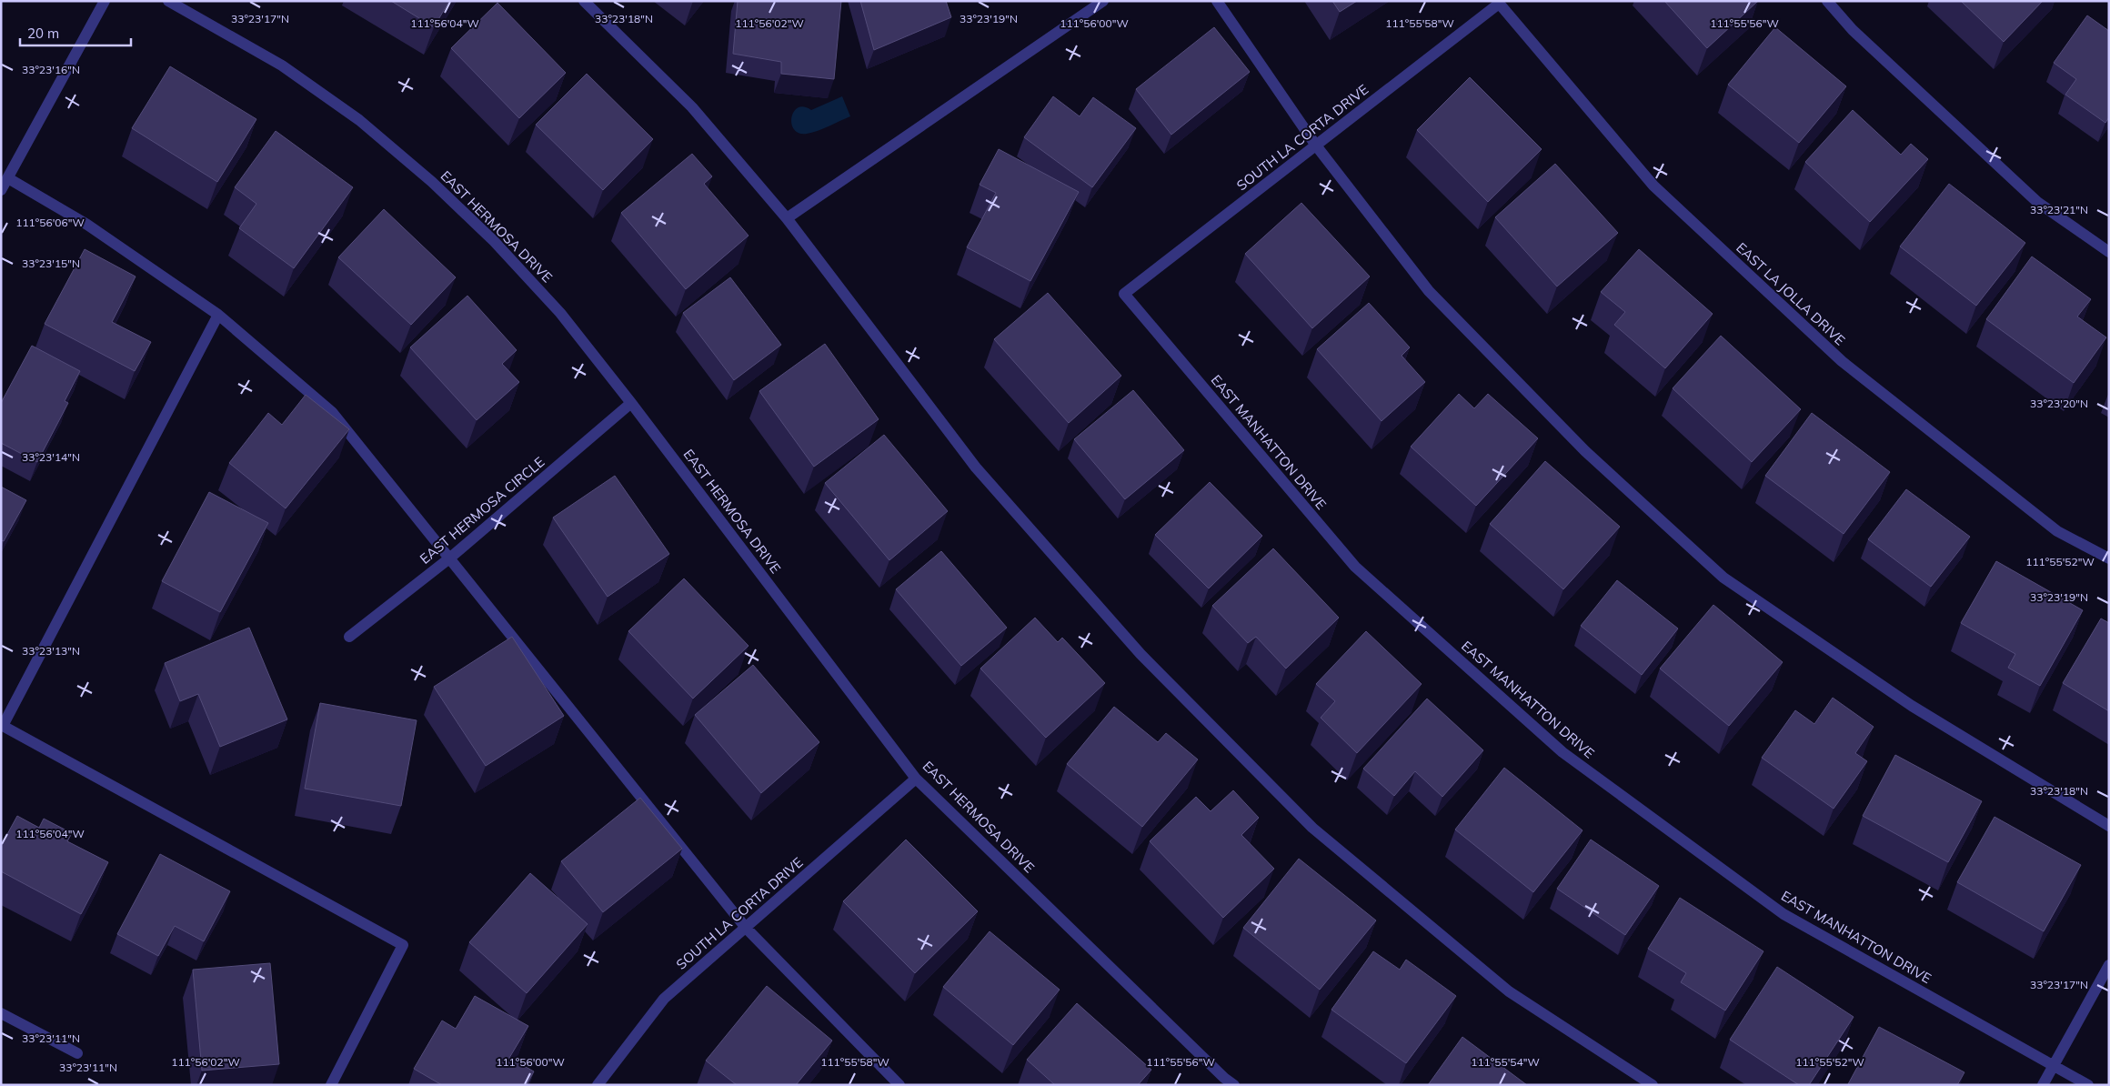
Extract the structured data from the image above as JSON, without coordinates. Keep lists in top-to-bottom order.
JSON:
{
  "streets": {
    "street": [
      "SOUTH LA CORTA DRIVE",
      "EAST HERMOSA DRIVE",
      "EAST LA JOLLA DRIVE",
      "EAST MANHATTON DRIVE",
      "EAST HERMOSA CIRCLE"
    ]
  },
  "crossings": [
    ["SOUTH LA CORTA DRIVE", "EAST HERMOSA DRIVE"],
    ["SOUTH LA CORTA DRIVE", "EAST LA JOLLA DRIVE"],
    ["SOUTH LA CORTA DRIVE", "EAST MANHATTON DRIVE"],
    ["EAST HERMOSA DRIVE", "EAST HERMOSA CIRCLE"]
  ],
  "scale_bar": "20 m",
  "coordinates": [
    "33°23'18\"N",
    "33°23'17\"N",
    "33°23'19\"N",
    "111°56'04\"W",
    "111°56'02\"W",
    "111°56'00\"W",
    "111°55'58\"W",
    "111°55'56\"W",
    "33°23'16\"N",
    "33°23'21\"N",
    "111°56'06\"W",
    "33°23'15\"N",
    "33°23'20\"N",
    "33°23'14\"N",
    "111°55'52\"W",
    "33°23'13\"N",
    "33°23'11\"N",
    "111°55'54\"W"
  ]
}
